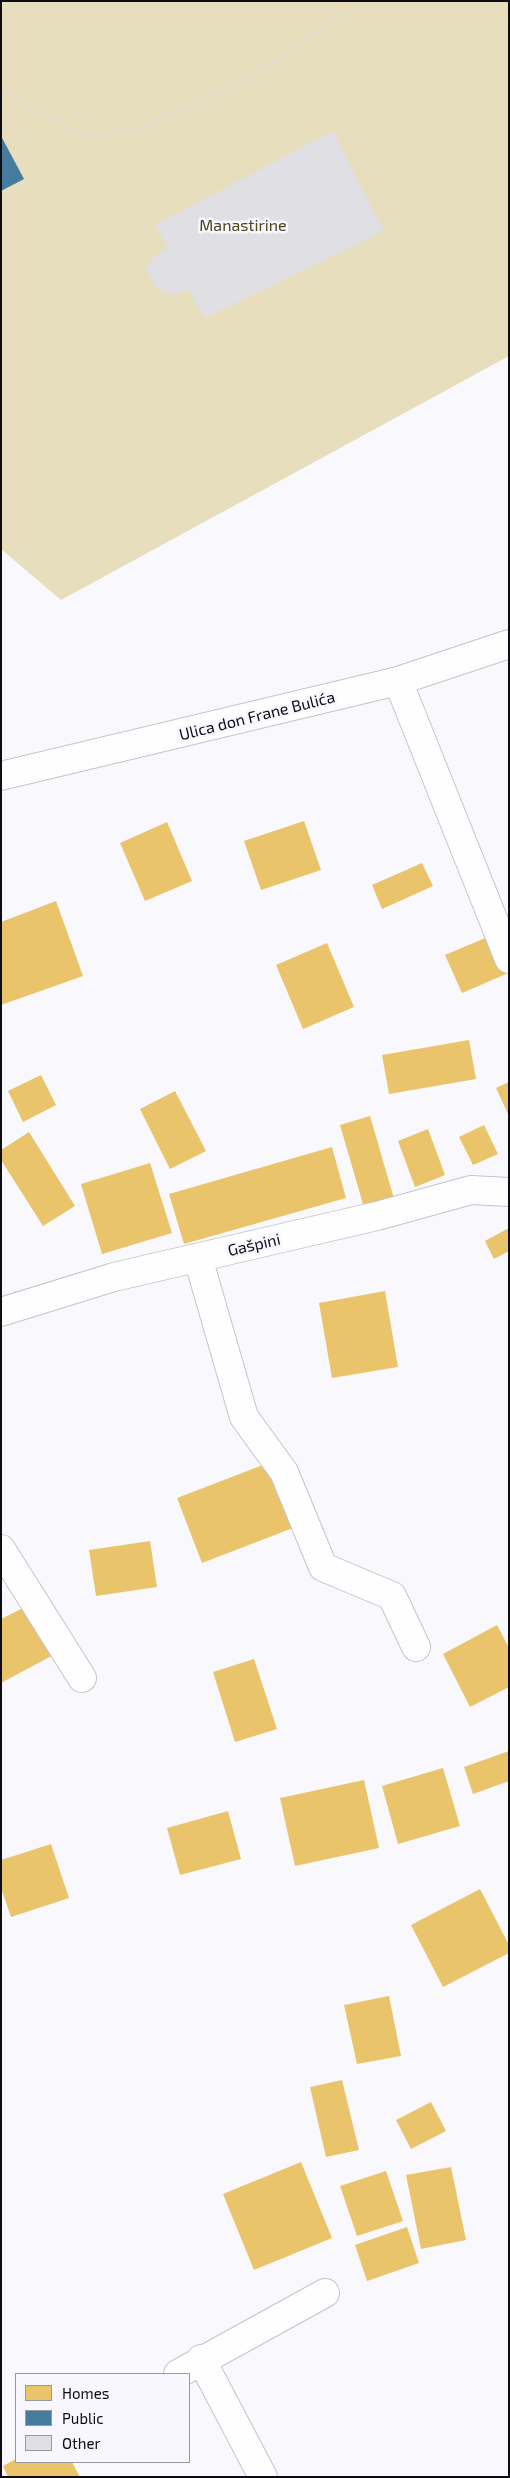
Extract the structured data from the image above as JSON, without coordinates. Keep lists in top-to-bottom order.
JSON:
{
  "streets": {
    "street": ["Ulica don Frane Bulića", "Gašpini"]
  },
  "parks": ["Manastirine"],
  "legend": ["Homes", "Public", "Other"]
}
